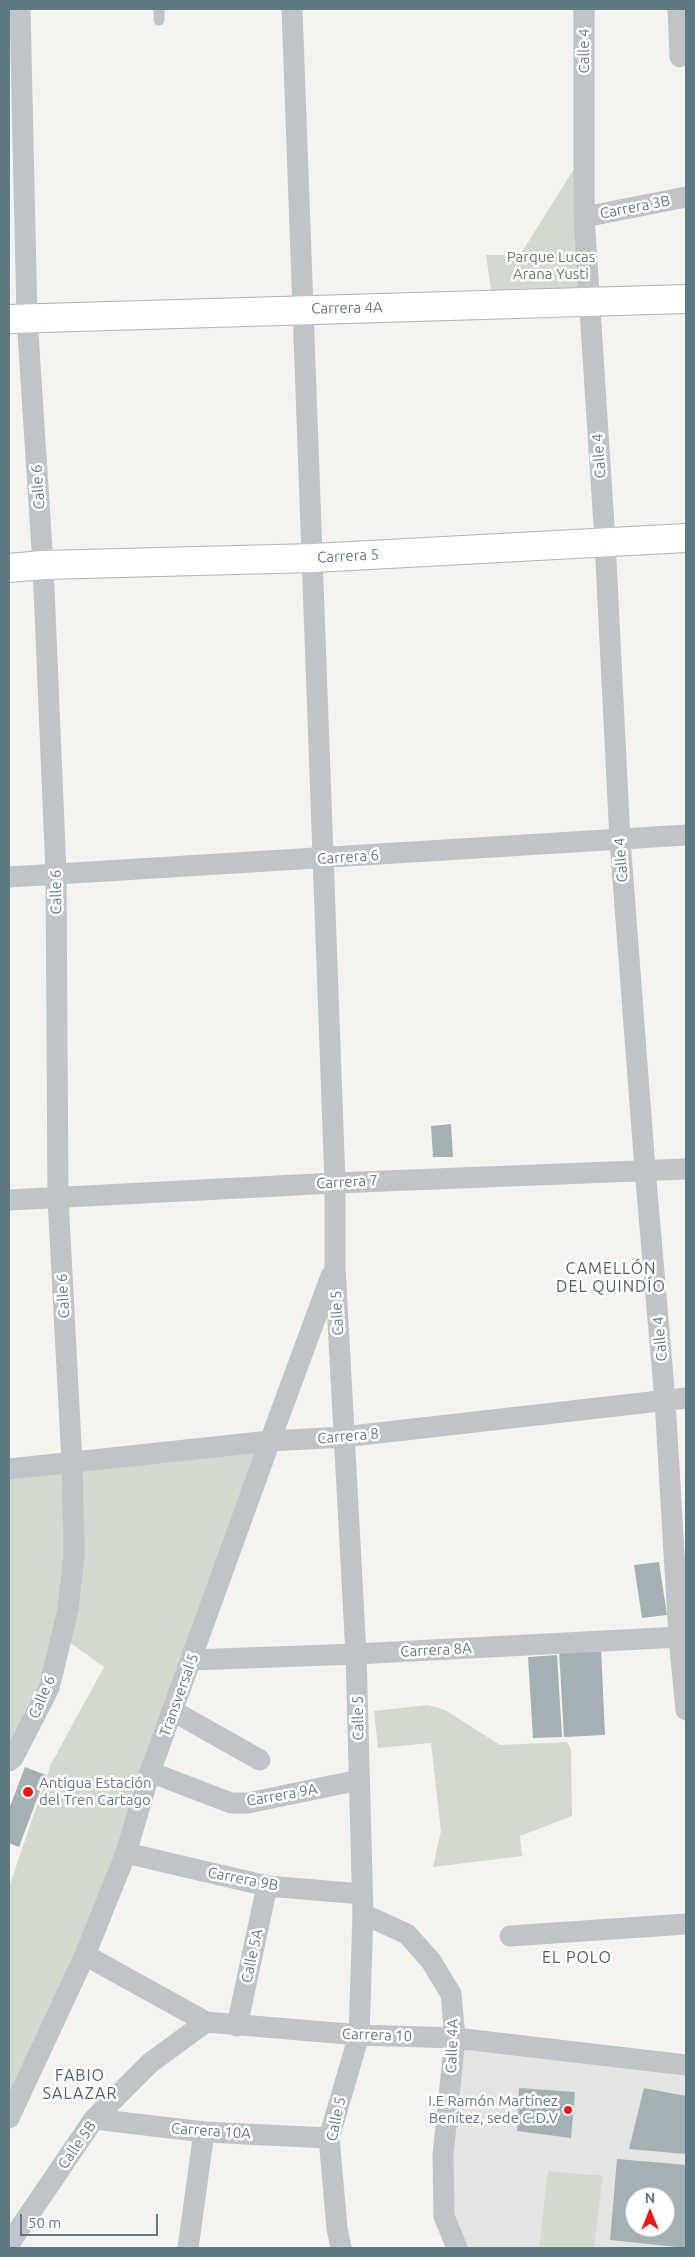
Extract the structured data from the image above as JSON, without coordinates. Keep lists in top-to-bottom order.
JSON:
{
  "streets": {
    "main road": ["Carrera 4A", "Carrera 5"],
    "street": [
      "Calle 4",
      "Carrera 3B",
      "Calle 6",
      "Carrera 6",
      "Carrera 7",
      "Calle 5",
      "Carrera 8",
      "Carrera 8A",
      "Transversal 5",
      "Carrera 9A",
      "Carrera 9B",
      "Calle 5A",
      "Carrera 10",
      "Calle 4A",
      "Carrera 10A",
      "Calle 5B"
    ]
  },
  "crossings": [
    ["Calle 4", "Carrera 3B"],
    ["Calle 4", "Carrera 4A"],
    ["Calle 4", "Carrera 5"],
    ["Calle 4", "Carrera 6"],
    ["Calle 4", "Carrera 7"],
    ["Calle 4", "Carrera 8"],
    ["Calle 4", "Carrera 8A"],
    ["Carrera 4A", "Calle 6"],
    ["Carrera 4A", "Calle 5"],
    ["Calle 6", "Carrera 5"],
    ["Calle 6", "Carrera 6"],
    ["Calle 6", "Carrera 7"],
    ["Calle 6", "Carrera 8"],
    ["Carrera 5", "Calle 5"],
    ["Carrera 6", "Calle 5"],
    ["Carrera 7", "Calle 5"],
    ["Calle 5", "Carrera 8"],
    ["Calle 5", "Carrera 8A"],
    ["Calle 5", "Transversal 5"],
    ["Calle 5", "Carrera 9A"],
    ["Calle 5", "Carrera 9B"],
    ["Calle 5", "Carrera 10"],
    ["Calle 5", "Calle 4A"],
    ["Calle 5", "Carrera 10A"],
    ["Carrera 8", "Transversal 5"],
    ["Carrera 8A", "Transversal 5"],
    ["Transversal 5", "Carrera 9A"],
    ["Transversal 5", "Carrera 9B"],
    ["Transversal 5", "Carrera 10"],
    ["Carrera 9B", "Calle 5A"],
    ["Carrera 9B", "Calle 4A"],
    ["Calle 5A", "Carrera 10"],
    ["Carrera 10", "Calle 4A"],
    ["Carrera 10", "Calle 5B"],
    ["Carrera 10A", "Calle 5B"]
  ],
  "districts": ["CAMELLÓN DEL QUINDÍO", "EL POLO", "FABIO SALAZAR"],
  "parks": ["Parque Lucas Arana Yusti"],
  "places": ["Antigua Estación del Tren Cartago", "I.E Ramón Martínez Benítez, sede C.D.V"],
  "scale_bar": "50 m",
  "north": "top"
}
